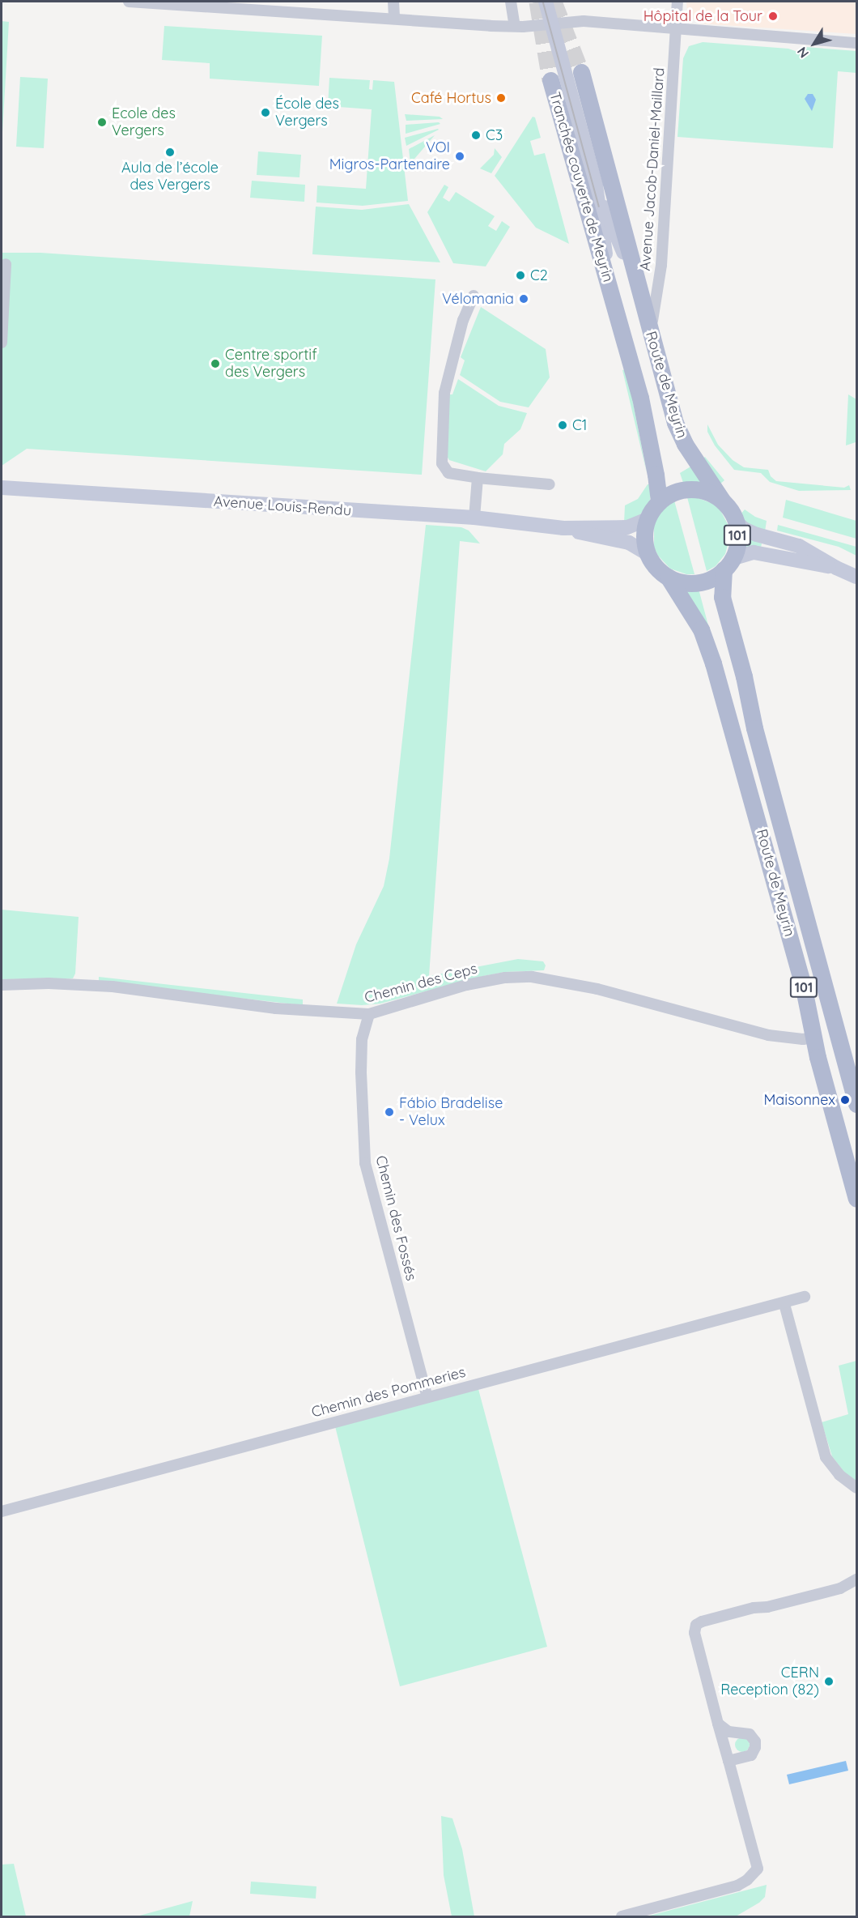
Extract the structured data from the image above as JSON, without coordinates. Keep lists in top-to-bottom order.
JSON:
{
  "streets": {
    "main road": [
      "Tranchée couverte de Meyrin",
      "Route de Meyrin",
      "Avenue Louis-Rendu",
      "101"
    ],
    "street": [
      "Avenue Jacob-Daniel-Maillard",
      "Chemin des Ceps",
      "Chemin des Fossés",
      "Chemin des Pommeries"
    ]
  },
  "crossings": [
    ["Avenue Jacob-Daniel-Maillard", "Route de Meyrin"],
    ["Tranchée couverte de Meyrin", "Route de Meyrin"],
    ["Route de Meyrin", "Avenue Louis-Rendu"],
    ["Route de Meyrin", "101"],
    ["Route de Meyrin", "Chemin des Ceps"],
    ["Avenue Louis-Rendu", "101"],
    ["Chemin des Ceps", "Chemin des Fossés"],
    ["Chemin des Fossés", "Chemin des Pommeries"]
  ],
  "places": [
    "Hôpital de la Tour",
    "Café Hortus",
    "École des Vergers",
    "Ecole des Vergers",
    "C3",
    "Aula de l’école des Vergers",
    "VOI Migros-Partenaire",
    "C2",
    "Vélomania",
    "Centre sportif des Vergers",
    "C1",
    "Maisonnex",
    "Fábio Bradelise - Velux",
    "CERN Reception (82)"
  ],
  "north": "bottom left"
}
